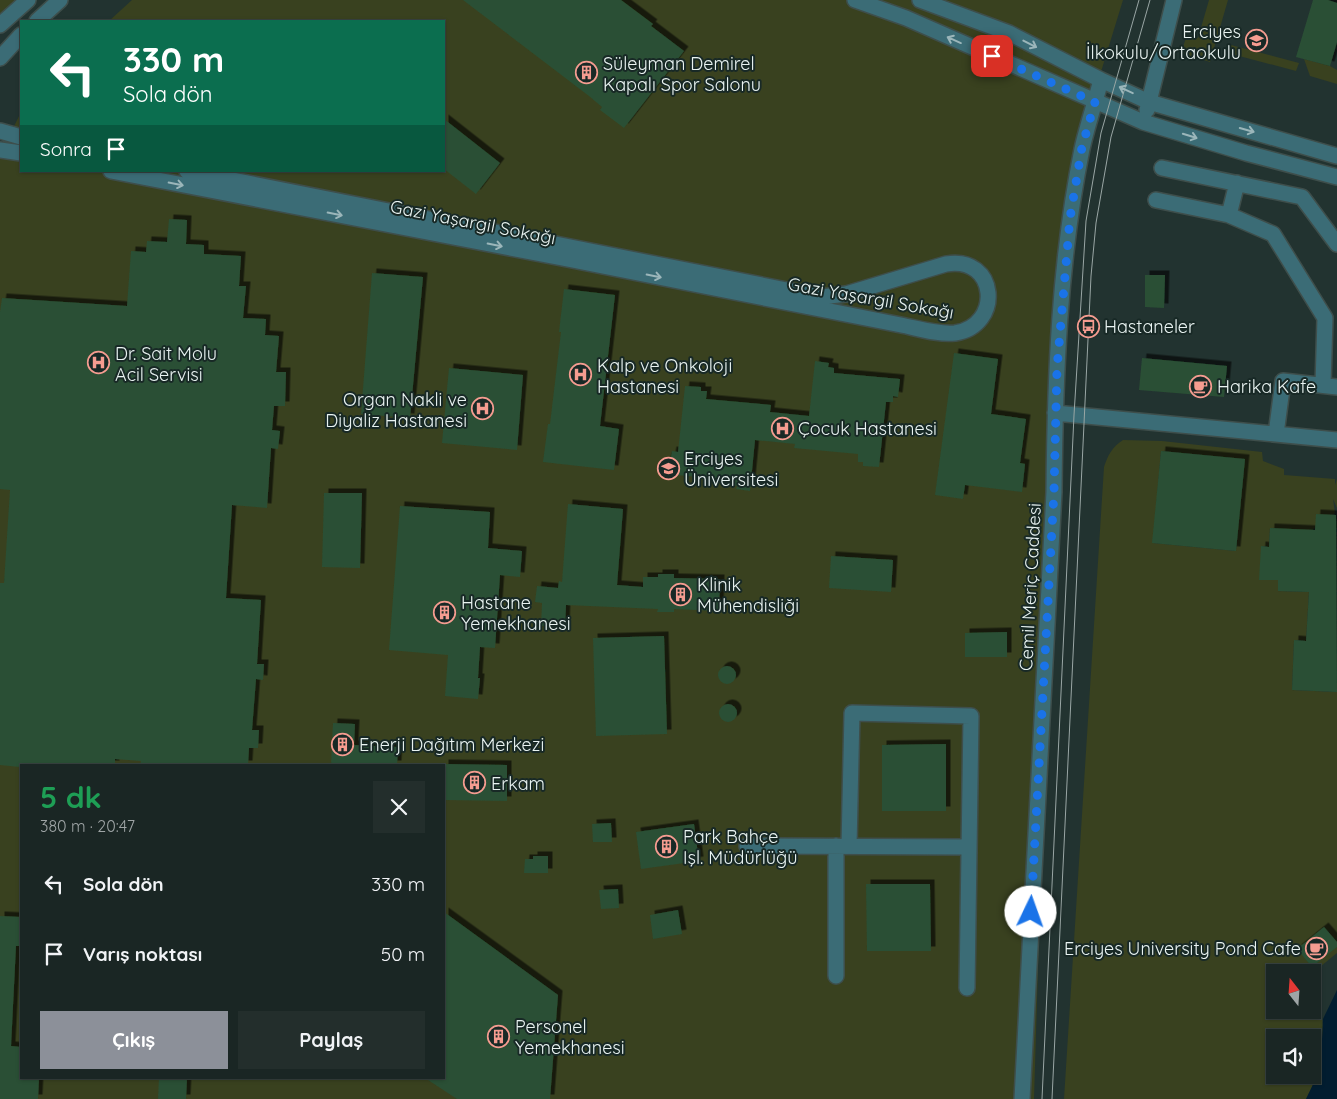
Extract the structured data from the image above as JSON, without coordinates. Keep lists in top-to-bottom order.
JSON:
{
  "streets": {
    "street": ["Gazi Yaşargil Sokağı", "Cemil Meriç Caddesi"]
  },
  "places": {
    "school or university": ["Erciyes İlkokulu/Ortaokulu", "Erciyes Üniversitesi"],
    "building": [
      "Süleyman Demirel Kapalı Spor Salonu",
      "Klinik Mühendisliği",
      "Hastane Yemekhanesi",
      "Enerji Dağıtım Merkezi",
      "Erkam",
      "Park Bahçe Işl. Müdürlüğü",
      "Personel Yemekhanesi"
    ],
    "bus stop": ["Hastaneler"],
    "hospital": [
      "Dr. Sait Molu Acil Servisi",
      "Kalp ve Onkoloji Hastanesi",
      "Organ Nakli ve Diyaliz Hastanesi",
      "Çocuk Hastanesi"
    ],
    "cafe": ["Harika Kafe", "Erciyes University Pond Cafe"]
  },
  "north": "top",
  "page": {
    "turn": ["330 m", "Sola dön"],
    "then": "Sonra",
    "heading": ["5 dk", "380 m · 20:47"],
    "list": [
      {
        "name": "Sola dön",
        "value": "330 m"
      },
      {
        "name": "Varış noktası",
        "value": "50 m"
      }
    ],
    "buttons": ["Çıkış", "Paylaş"]
  }
}
